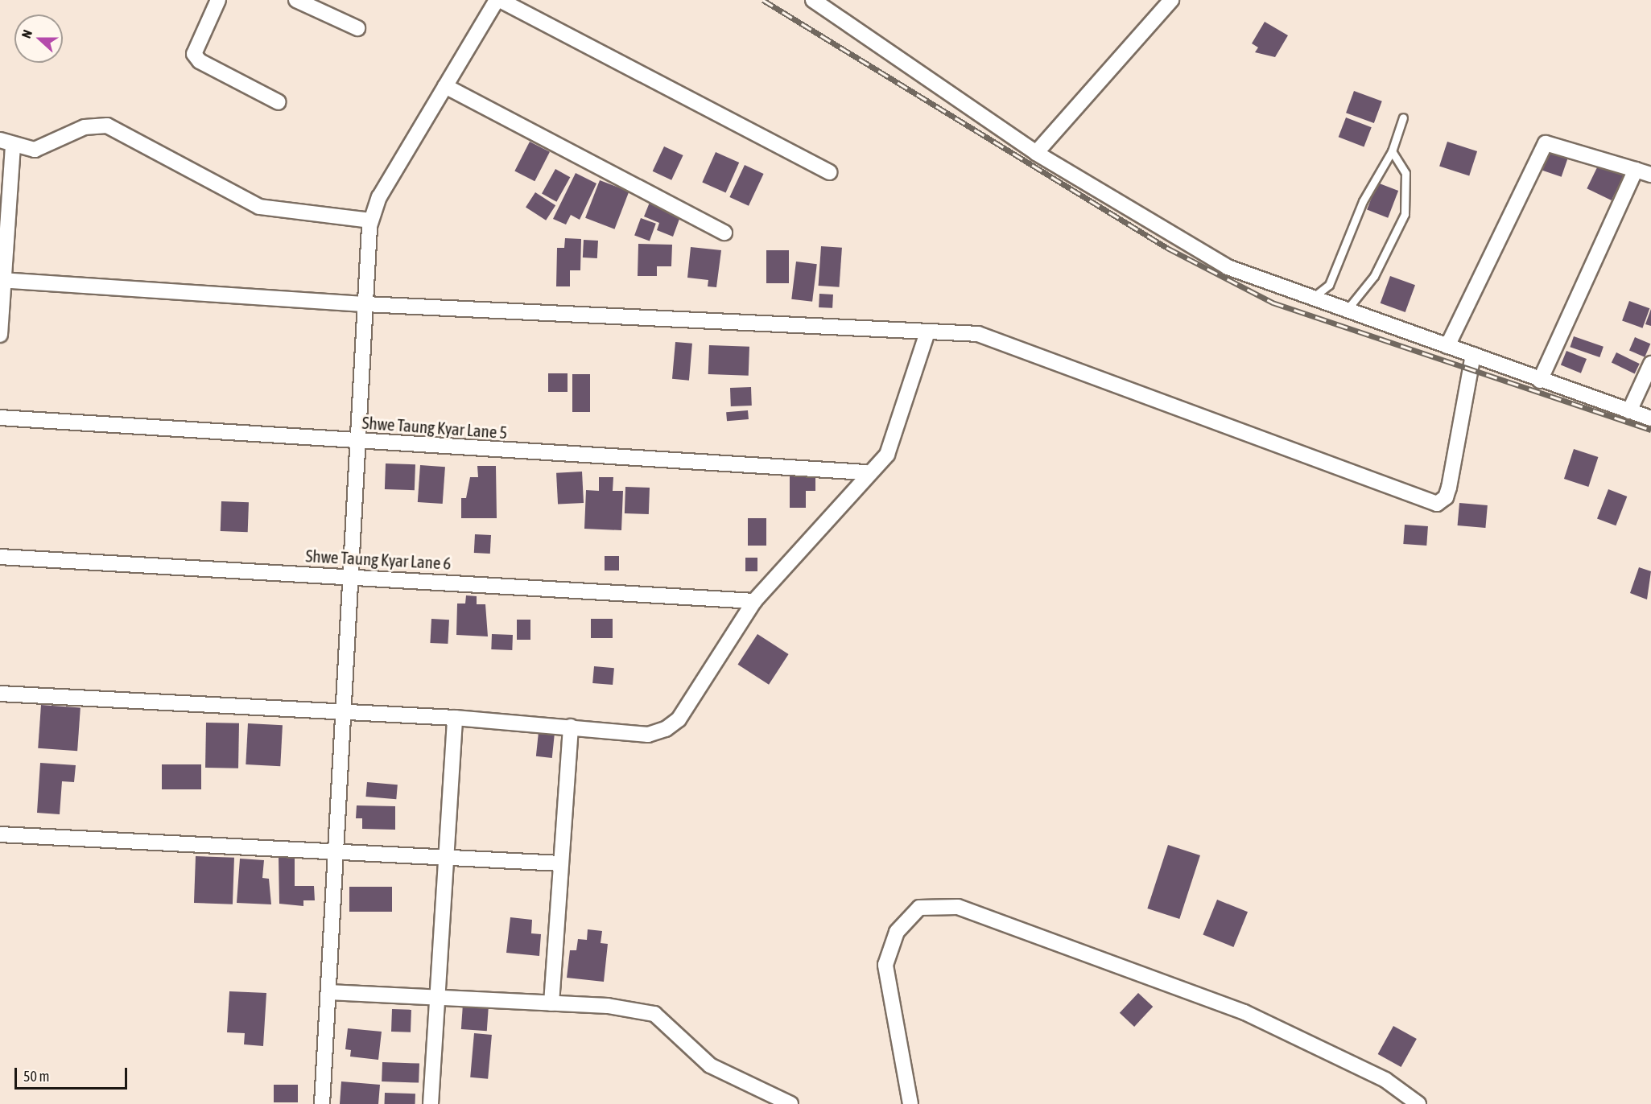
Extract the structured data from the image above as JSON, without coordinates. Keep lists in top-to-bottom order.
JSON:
{
  "streets": {
    "street": ["Shwe Taung Kyar Lane 5", "Shwe Taung Kyar Lane 6"]
  },
  "scale_bar": "50 m",
  "north": "left"
}
